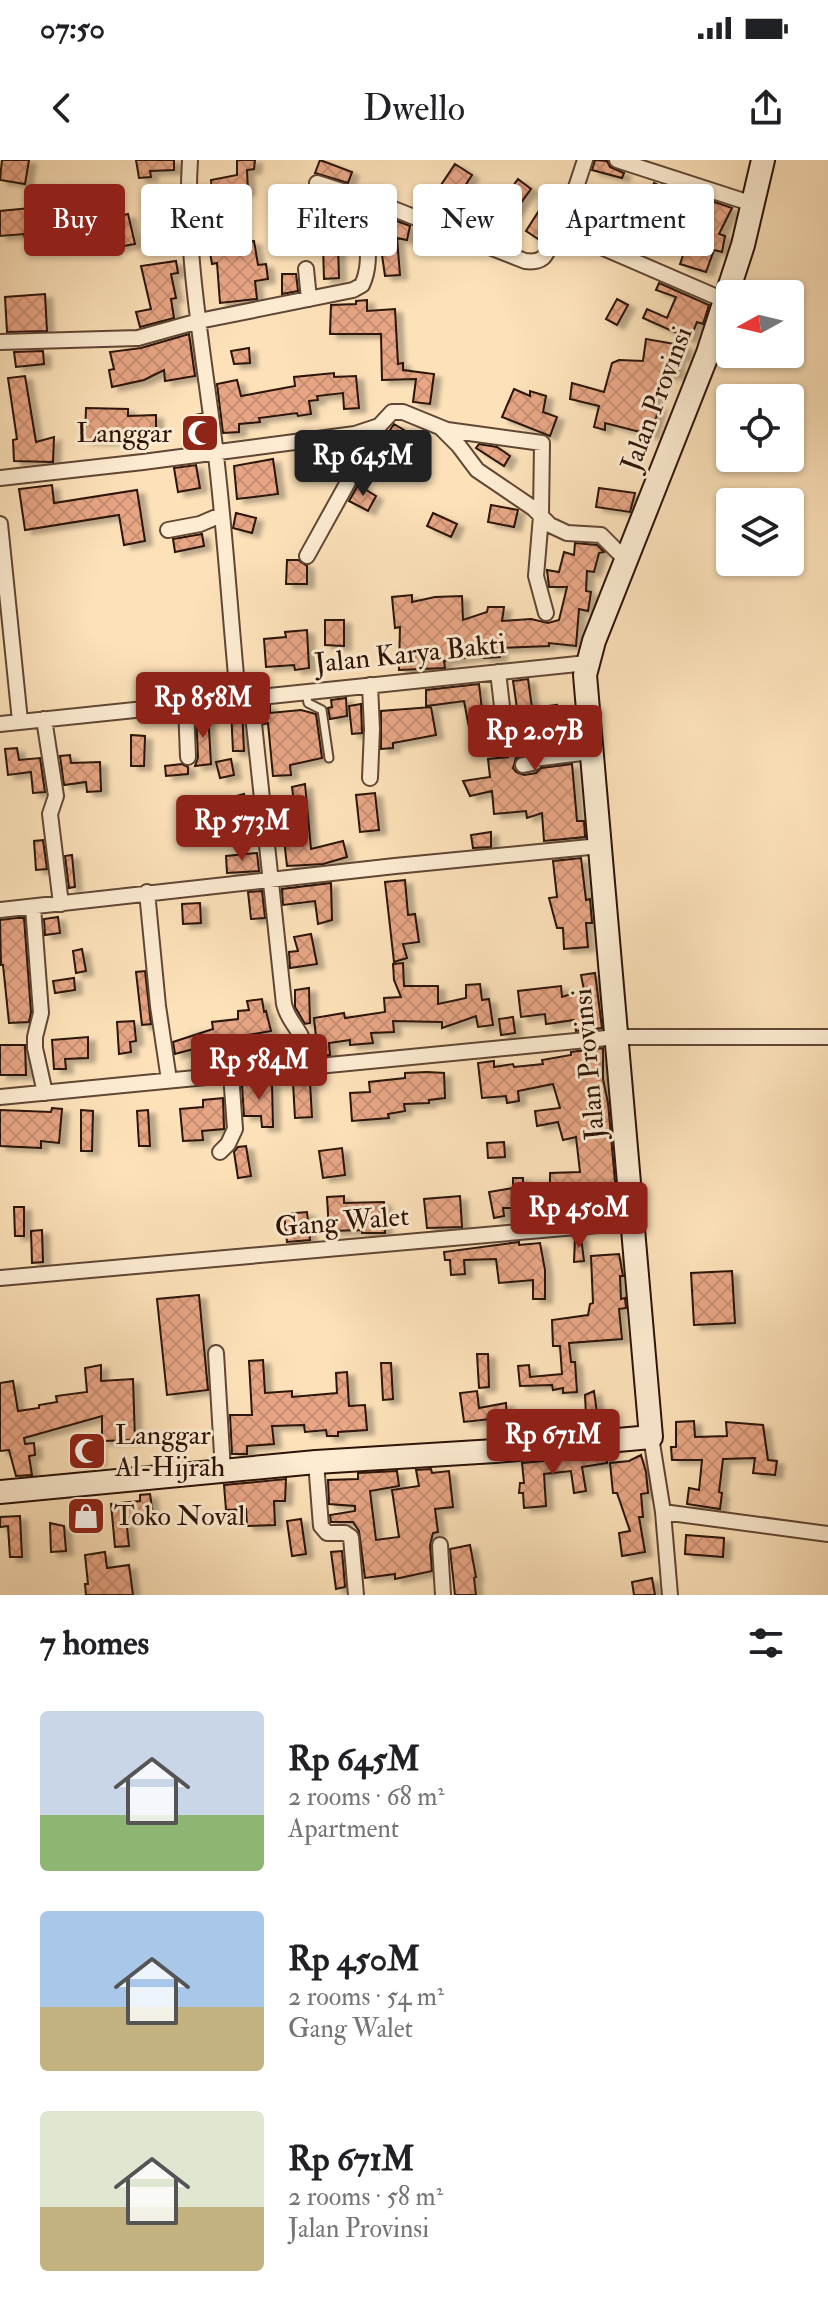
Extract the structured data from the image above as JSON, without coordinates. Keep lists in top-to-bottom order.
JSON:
{
  "streets": {
    "main road": ["Jalan Provinsi"],
    "street": ["Jalan Karya Bakti", "Gang Walet"]
  },
  "crossings": [
    ["Jalan Provinsi", "Jalan Karya Bakti"],
    ["Jalan Provinsi", "Gang Walet"]
  ],
  "places": {
    "mosque": ["Langgar", "Langgar Al-Hijrah"],
    "shop": ["Toko Noval"]
  },
  "north": "left",
  "page": {
    "status": "07:50",
    "header": "Dwello",
    "chip": [
      "Buy",
      "Rent",
      "Filters",
      "New",
      "Apartment"
    ],
    "price": [
      "Rp 645M",
      "Rp 858M",
      "Rp 2.07B",
      "Rp 573M",
      "Rp 584M",
      "Rp 450M",
      "Rp 671M"
    ],
    "heading": "7 homes",
    "list": [
      {
        "name": "Rp 645M",
        "note": "2 rooms · 68 m² · Apartment"
      },
      {
        "name": "Rp 450M",
        "note": "2 rooms · 54 m² · Gang Walet"
      },
      {
        "name": "Rp 671M",
        "note": "2 rooms · 58 m² · Jalan Provinsi"
      }
    ]
  }
}
